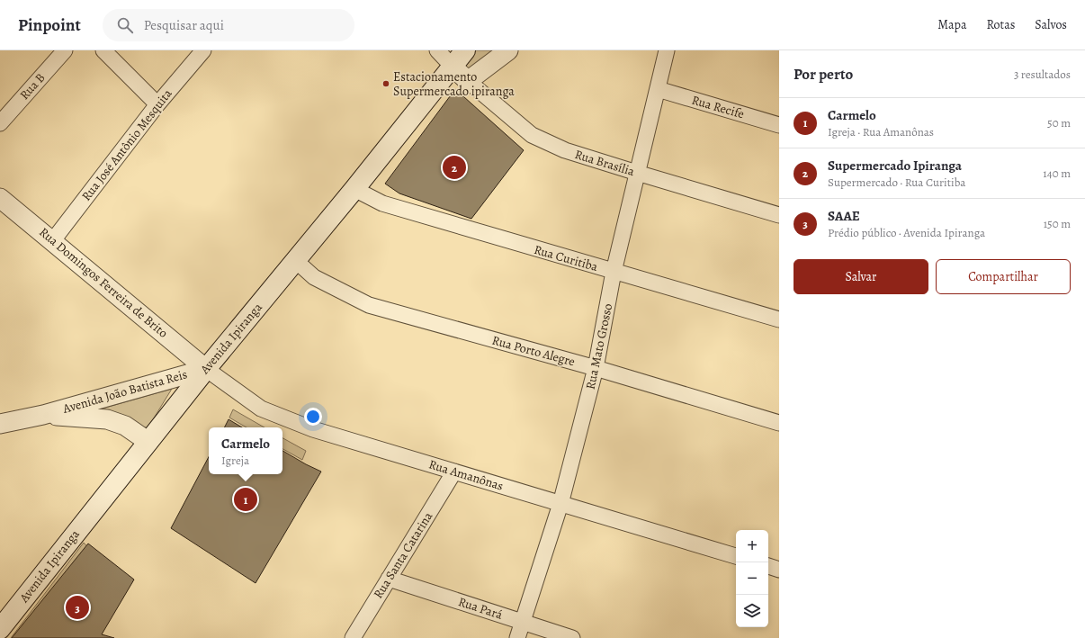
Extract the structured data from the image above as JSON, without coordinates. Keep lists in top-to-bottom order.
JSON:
{
  "streets": {
    "main road": ["Avenida Ipiranga"],
    "street": [
      "Rua B",
      "Rua Recife",
      "Rua José Antônio Mesquita",
      "Rua Brasília",
      "Rua Curitiba",
      "Rua Domingos Ferreira de Brito",
      "Rua Mato Grosso",
      "Rua Porto Alegre",
      "Avenida João Batista Reis",
      "Rua Amanônas",
      "Rua Santa Catarina",
      "Rua Pará"
    ]
  },
  "crossings": [
    ["Rua Recife", "Rua Mato Grosso"],
    ["Rua José Antônio Mesquita", "Rua Domingos Ferreira de Brito"],
    ["Rua Brasília", "Avenida Ipiranga"],
    ["Rua Brasília", "Rua Mato Grosso"],
    ["Rua Curitiba", "Avenida Ipiranga"],
    ["Rua Curitiba", "Rua Mato Grosso"],
    ["Rua Domingos Ferreira de Brito", "Avenida Ipiranga"],
    ["Rua Domingos Ferreira de Brito", "Avenida João Batista Reis"],
    ["Rua Domingos Ferreira de Brito", "Rua Amanônas"],
    ["Avenida Ipiranga", "Rua Porto Alegre"],
    ["Avenida Ipiranga", "Avenida João Batista Reis"],
    ["Avenida Ipiranga", "Rua Amanônas"],
    ["Rua Mato Grosso", "Rua Porto Alegre"],
    ["Rua Mato Grosso", "Rua Amanônas"],
    ["Rua Mato Grosso", "Rua Pará"],
    ["Avenida João Batista Reis", "Rua Amanônas"],
    ["Rua Amanônas", "Rua Santa Catarina"],
    ["Rua Santa Catarina", "Rua Pará"]
  ],
  "places": ["Estacionamento Supermercado ipiranga"],
  "page": {
    "header": "Pinpoint",
    "search": "Pesquisar aqui",
    "nav": ["Mapa", "Rotas", "Salvos"],
    "heading": ["Por perto", "3 resultados"],
    "list": [
      {
        "mark": "1",
        "name": "Carmelo",
        "note": "Igreja · Rua Amanônas",
        "value": "50 m"
      },
      {
        "mark": "2",
        "name": "Supermercado Ipiranga",
        "note": "Supermercado · Rua Curitiba",
        "value": "140 m"
      },
      {
        "mark": "3",
        "name": "SAAE",
        "note": "Prédio público · Avenida Ipiranga",
        "value": "150 m"
      }
    ],
    "pins": ["2", "1", "3"],
    "buttons": ["Salvar", "Compartilhar"],
    "popup": ["Carmelo", "Igreja"],
    "map_buttons": ["+", "−"]
  }
}
